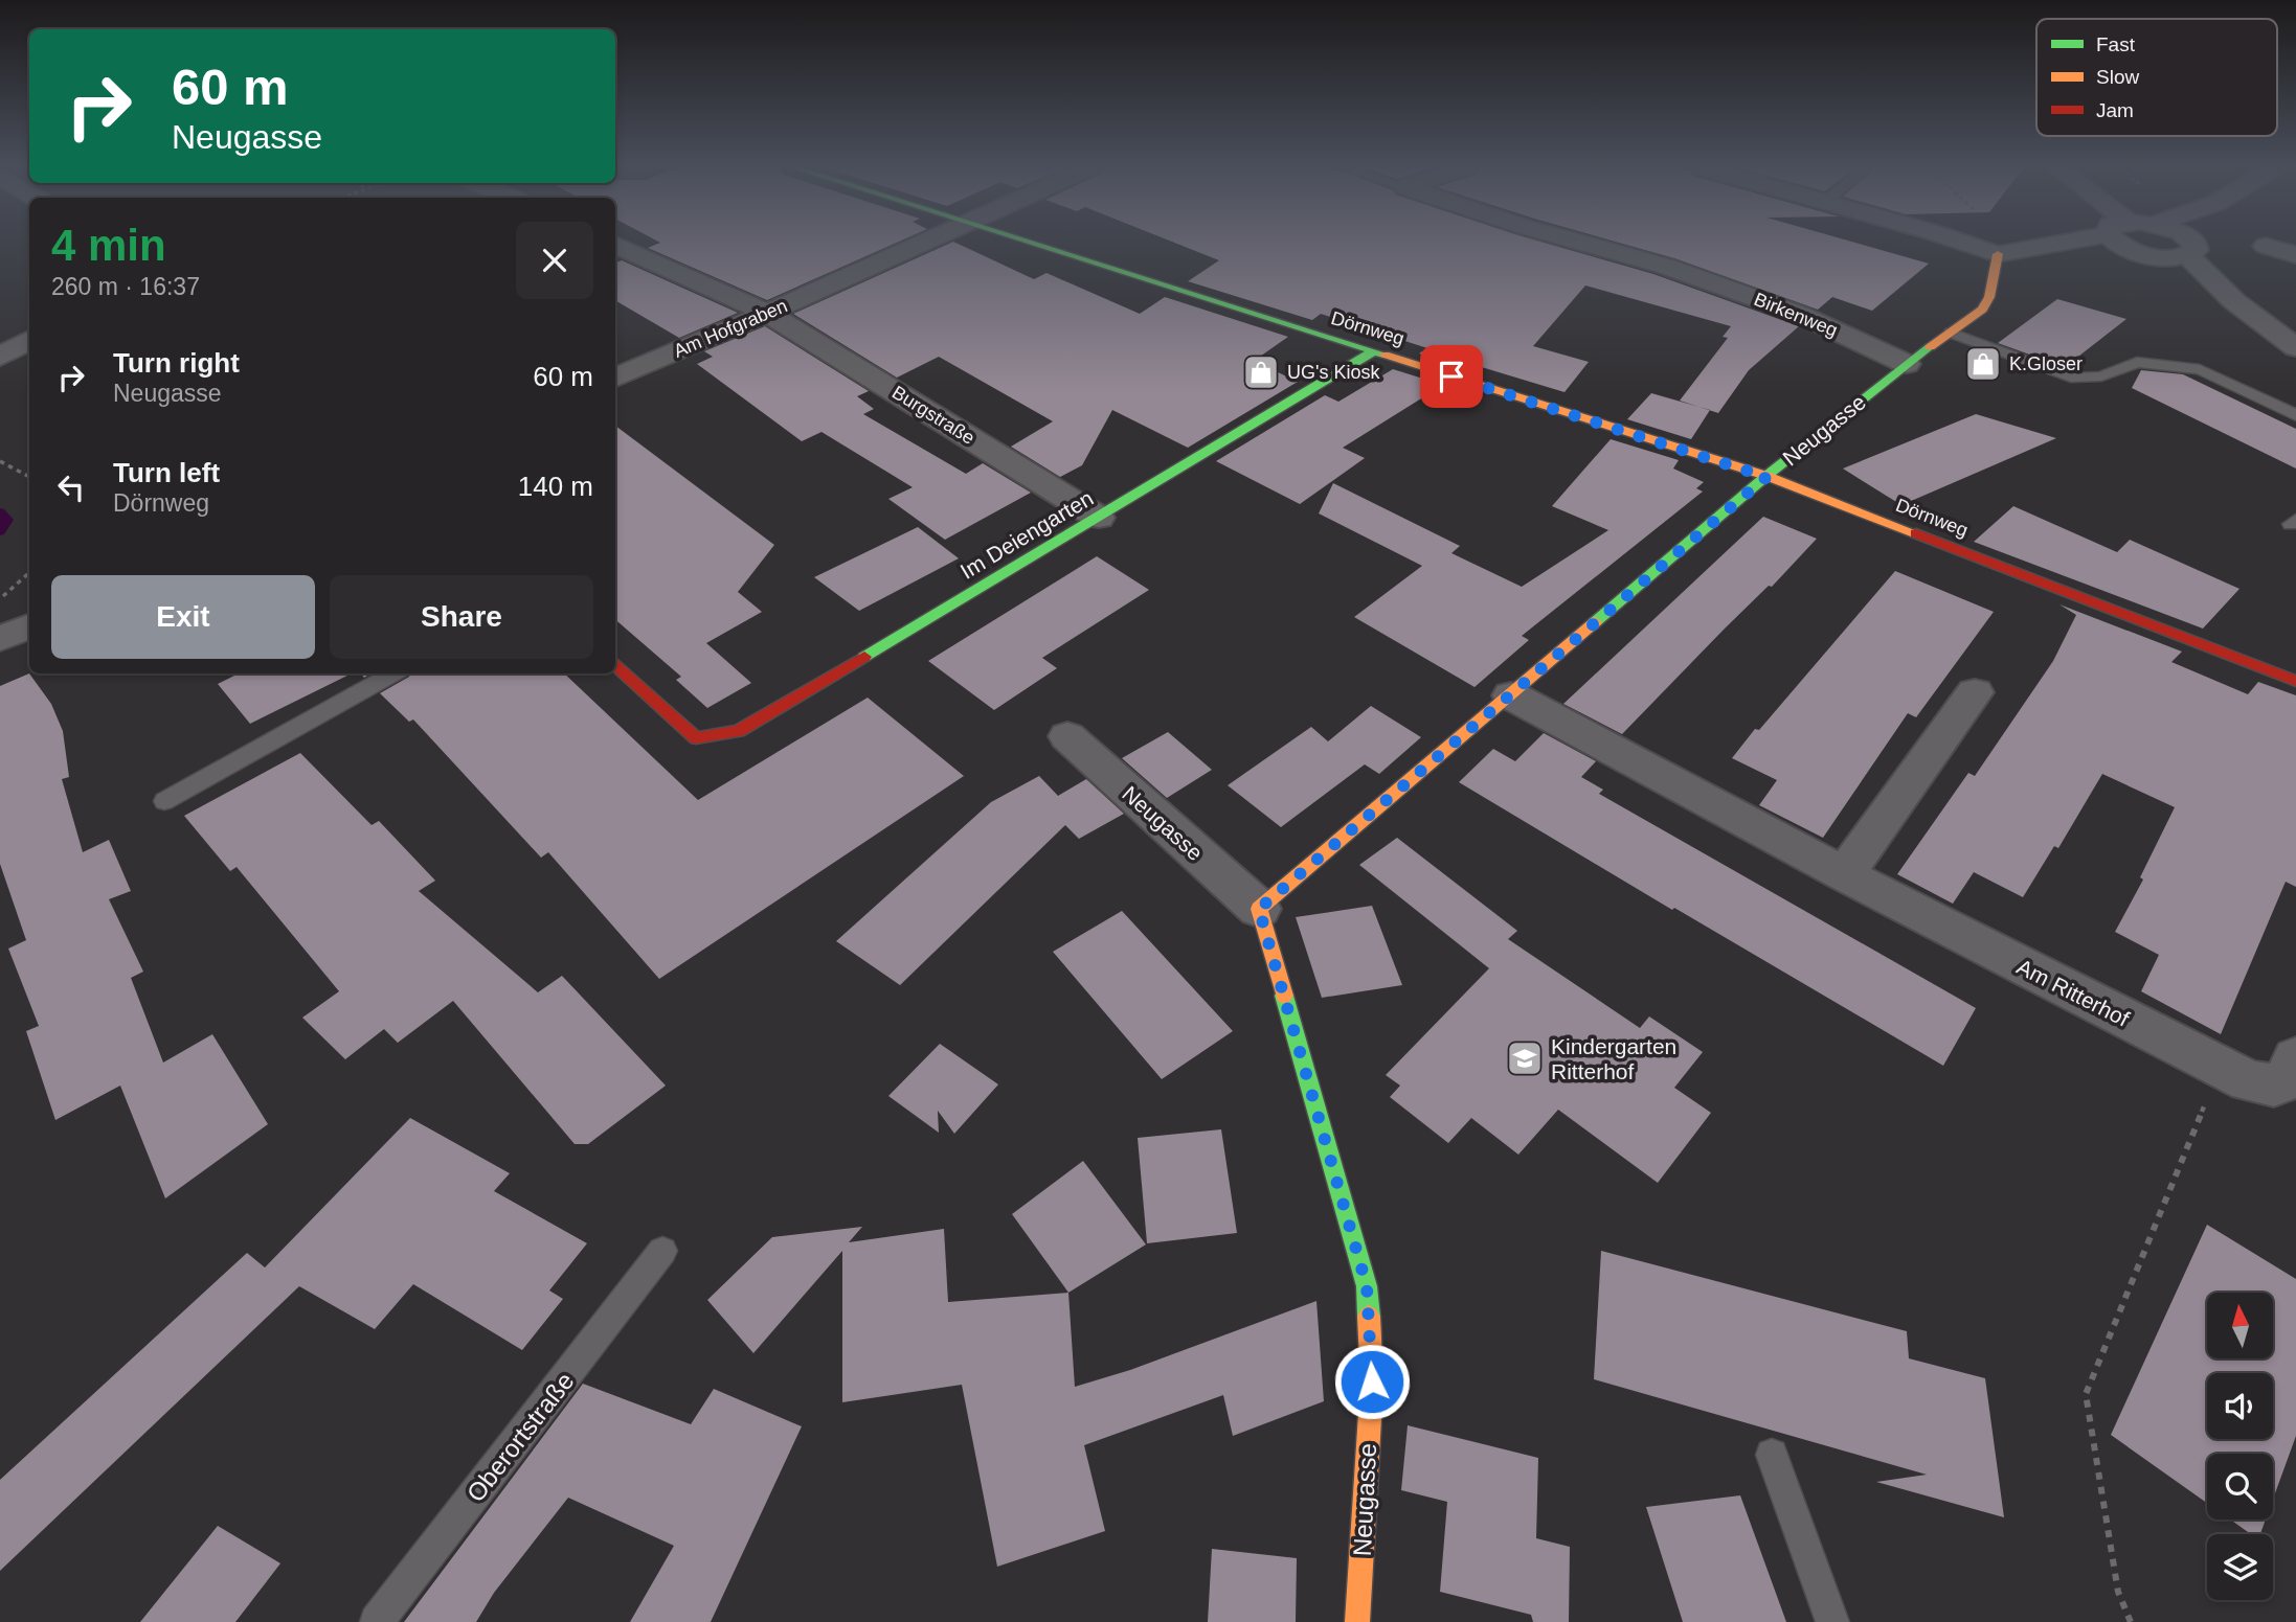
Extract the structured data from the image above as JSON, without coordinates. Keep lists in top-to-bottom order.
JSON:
{
  "streets": {
    "street": [
      "Birkenweg",
      "Am Hofgraben",
      "Dörnweg",
      "Burgstraße",
      "Neugasse",
      "Im Deiengarten",
      "Am Ritterhof"
    ],
    "lane": ["Oberortstraße"]
  },
  "crossings": [
    ["Birkenweg", "Neugasse"],
    ["Am Hofgraben", "Burgstraße"],
    ["Dörnweg", "Neugasse"],
    ["Dörnweg", "Im Deiengarten"],
    ["Burgstraße", "Im Deiengarten"],
    ["Neugasse", "Am Ritterhof"]
  ],
  "places": {
    "shop": ["K.Gloser", "UG's Kiosk"],
    "school or university": ["Kindergarten Ritterhof"]
  },
  "legend": ["Fast", "Slow", "Jam"],
  "north": "top",
  "page": {
    "turn": ["60 m", "Neugasse"],
    "heading": ["4 min", "260 m · 16:37"],
    "list": [
      {
        "name": "Turn right",
        "note": "Neugasse",
        "value": "60 m"
      },
      {
        "name": "Turn left",
        "note": "Dörnweg",
        "value": "140 m"
      }
    ],
    "buttons": ["Exit", "Share"]
  }
}
